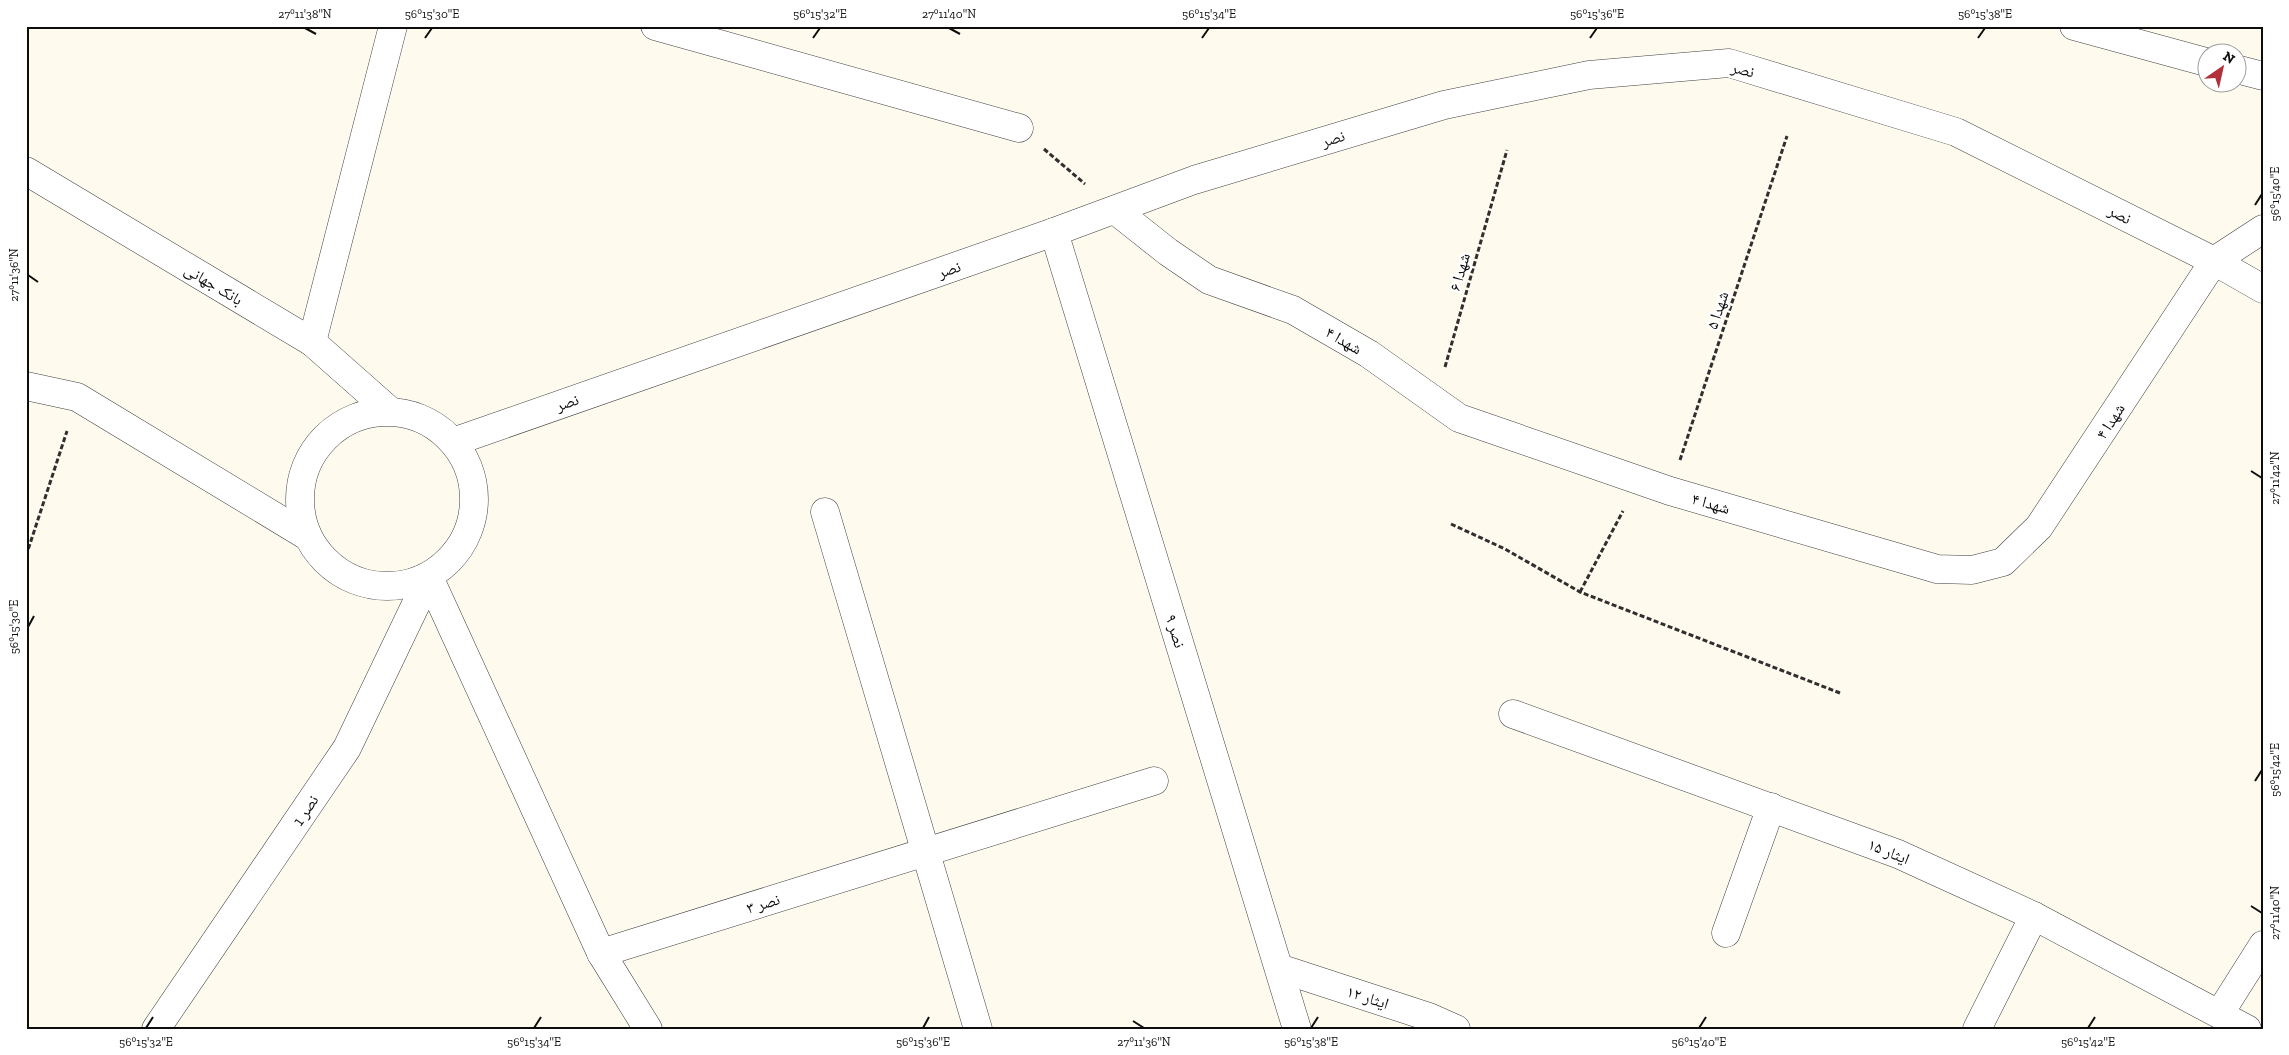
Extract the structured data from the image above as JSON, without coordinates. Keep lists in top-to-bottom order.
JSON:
{
  "streets": {
    "street": [
      "نصر",
      "بانک جهانی",
      "شهدا ۴",
      "نصر ۹",
      "نصر 1",
      "ایثار ۱۵",
      "نصر ۳",
      "ایثار ۱۲"
    ],
    "path": ["شهدا ۶", "شهدا ۵"]
  },
  "crossings": [
    ["نصر", "بانک جهانی"],
    ["نصر", "شهدا ۴"],
    ["نصر", "نصر ۹"],
    ["نصر", "نصر 1"],
    ["شهدا ۶", "شهدا ۴"],
    ["بانک جهانی", "نصر 1"],
    ["شهدا ۵", "شهدا ۴"],
    ["نصر ۹", "ایثار ۱۲"]
  ],
  "north": "top right",
  "coordinates": [
    "27°11'38\"N",
    "56°15'30\"E",
    "56°15'32\"E",
    "27°11'40\"N",
    "56°15'34\"E",
    "56°15'36\"E",
    "56°15'38\"E",
    "56°15'40\"E",
    "27°11'36\"N",
    "27°11'42\"N",
    "56°15'42\"E"
  ]
}
